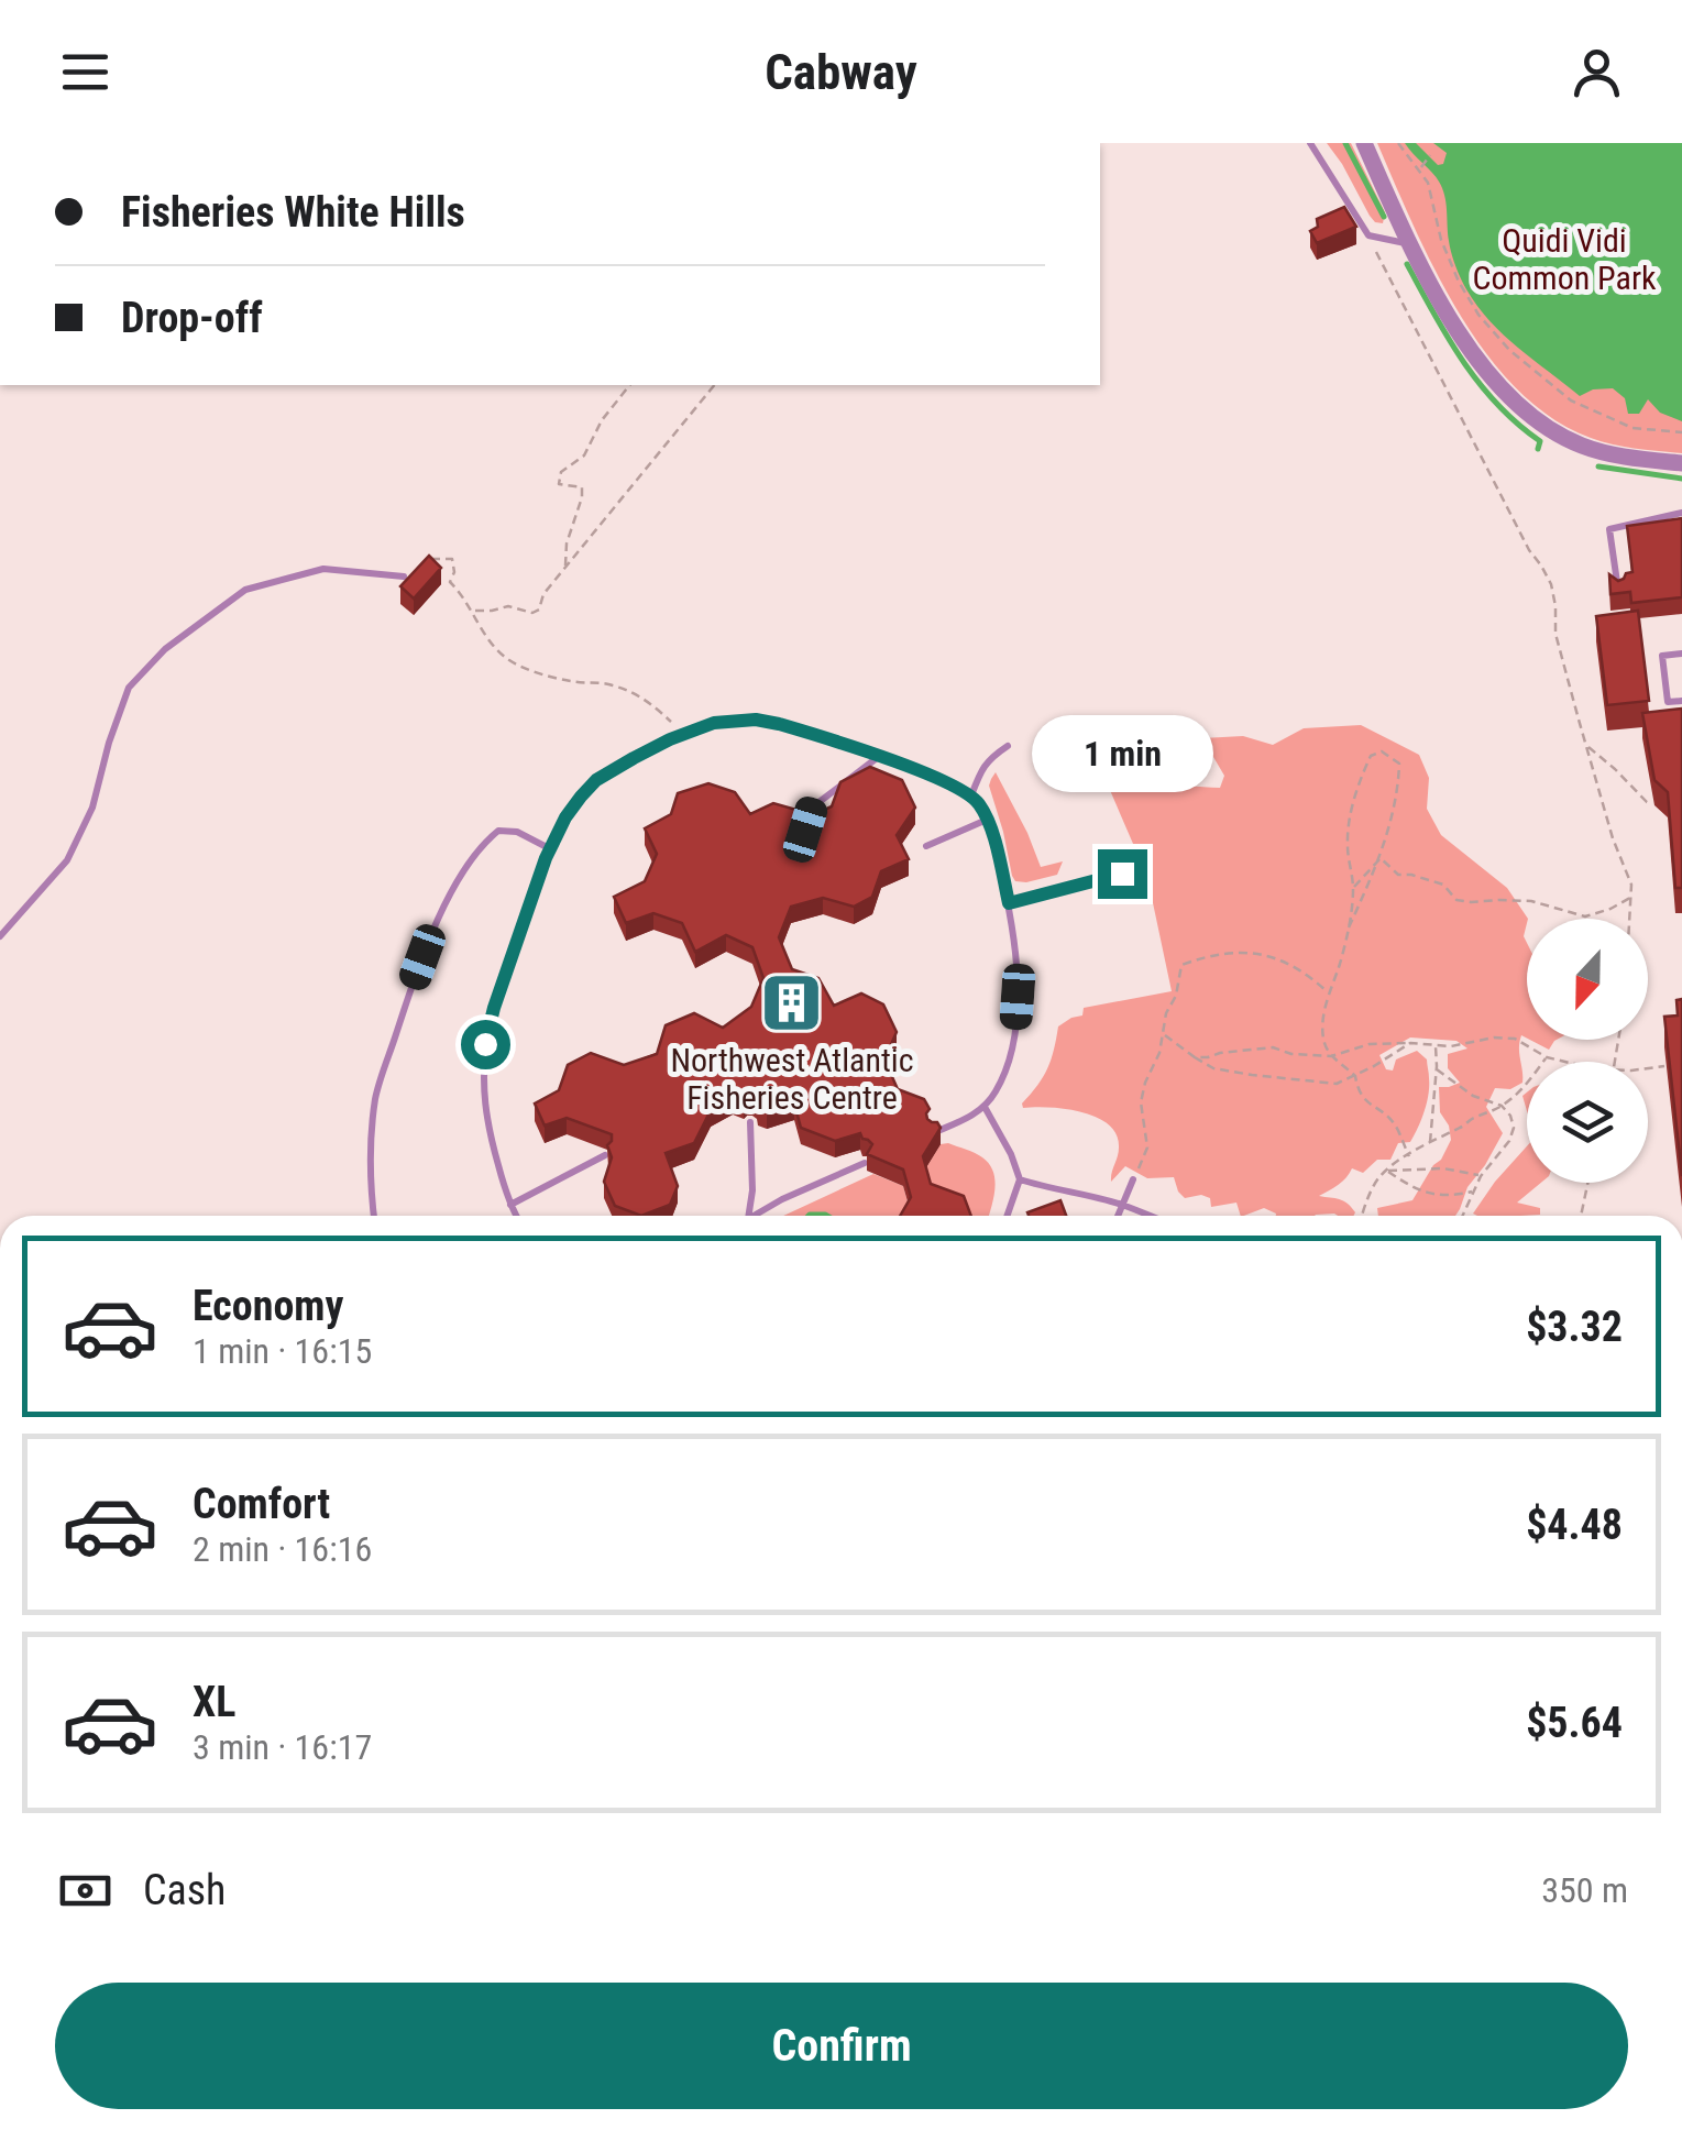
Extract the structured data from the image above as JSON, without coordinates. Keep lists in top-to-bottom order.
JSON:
{
  "parks": ["Quidi Vidi Common Park"],
  "places": {
    "building": ["Northwest Atlantic Fisheries Centre"]
  },
  "north": "bottom",
  "page": {
    "header": "Cabway",
    "banner": ["Fisheries White Hills", "Drop-off"],
    "bubble": "1 min",
    "list": [
      {
        "name": "Economy",
        "note": "1 min · 16:15",
        "value": "$3.32"
      },
      {
        "name": "Comfort",
        "note": "2 min · 16:16",
        "value": "$4.48"
      },
      {
        "name": "XL",
        "note": "3 min · 16:17",
        "value": "$5.64"
      }
    ],
    "pay": ["Cash", "350 m"],
    "buttons": "Confirm"
  }
}
